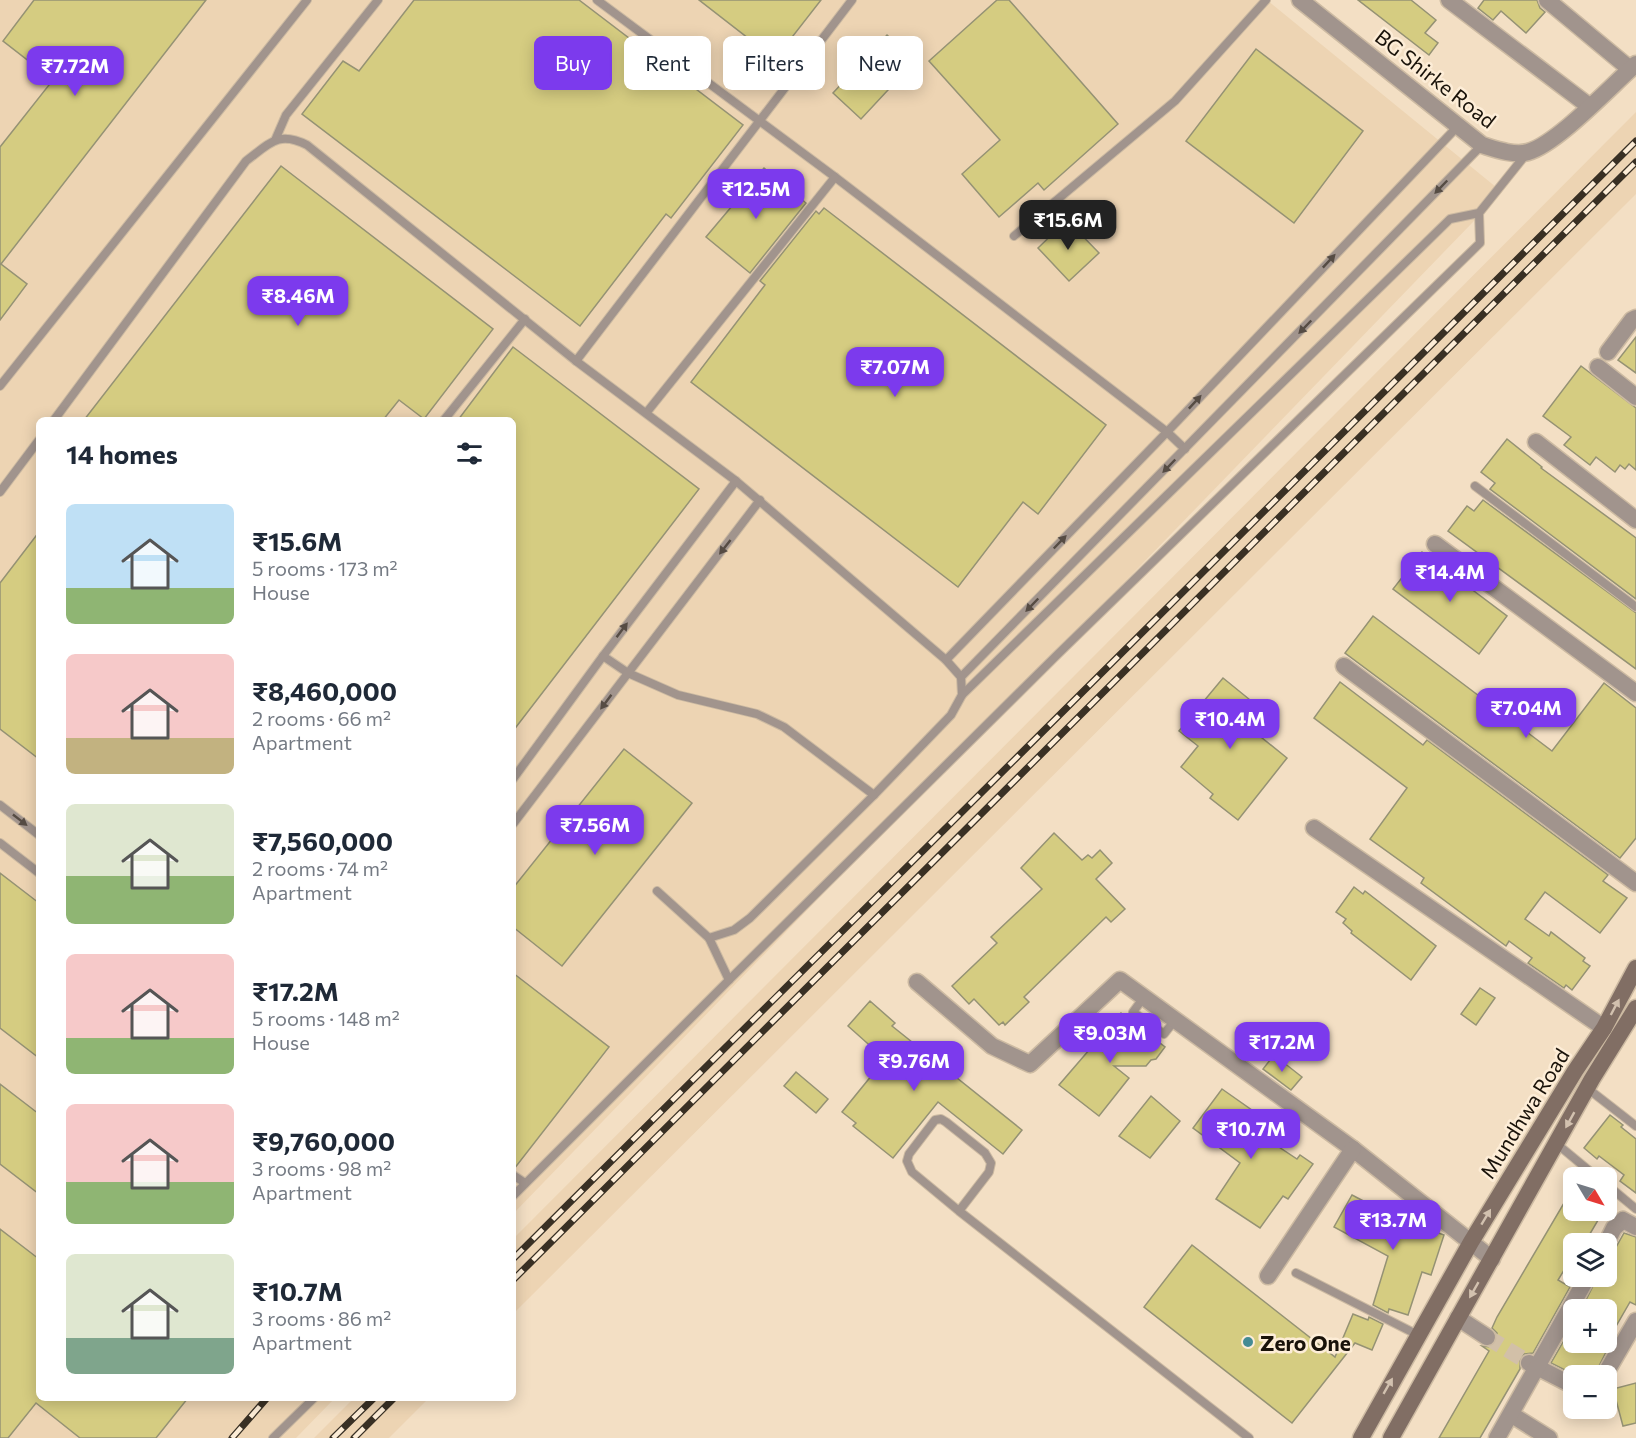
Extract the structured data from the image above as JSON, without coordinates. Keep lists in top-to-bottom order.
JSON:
{
  "streets": {
    "main road": ["Mundhwa Road"],
    "street": ["BG Shirke Road"]
  },
  "places": ["Zero One"],
  "north": "bottom right",
  "page": {
    "chip": [
      "Buy",
      "Rent",
      "Filters",
      "New"
    ],
    "price": [
      "₹7.72M",
      "₹12.5M",
      "₹15.6M",
      "₹8.46M",
      "₹7.07M",
      "₹14.4M",
      "₹7.04M",
      "₹10.4M",
      "₹7.56M",
      "₹9.03M",
      "₹17.2M",
      "₹9.76M",
      "₹10.7M",
      "₹13.7M"
    ],
    "heading": "14 homes",
    "list": [
      {
        "name": "₹15.6M",
        "note": "5 rooms · 173 m² · House"
      },
      {
        "name": "₹8,460,000",
        "note": "2 rooms · 66 m² · Apartment"
      },
      {
        "name": "₹7,560,000",
        "note": "2 rooms · 74 m² · Apartment"
      },
      {
        "name": "₹17.2M",
        "note": "5 rooms · 148 m² · House"
      },
      {
        "name": "₹9,760,000",
        "note": "3 rooms · 98 m² · Apartment"
      },
      {
        "name": "₹10.7M",
        "note": "3 rooms · 86 m² · Apartment"
      }
    ],
    "map_buttons": ["+", "−"]
  }
}
